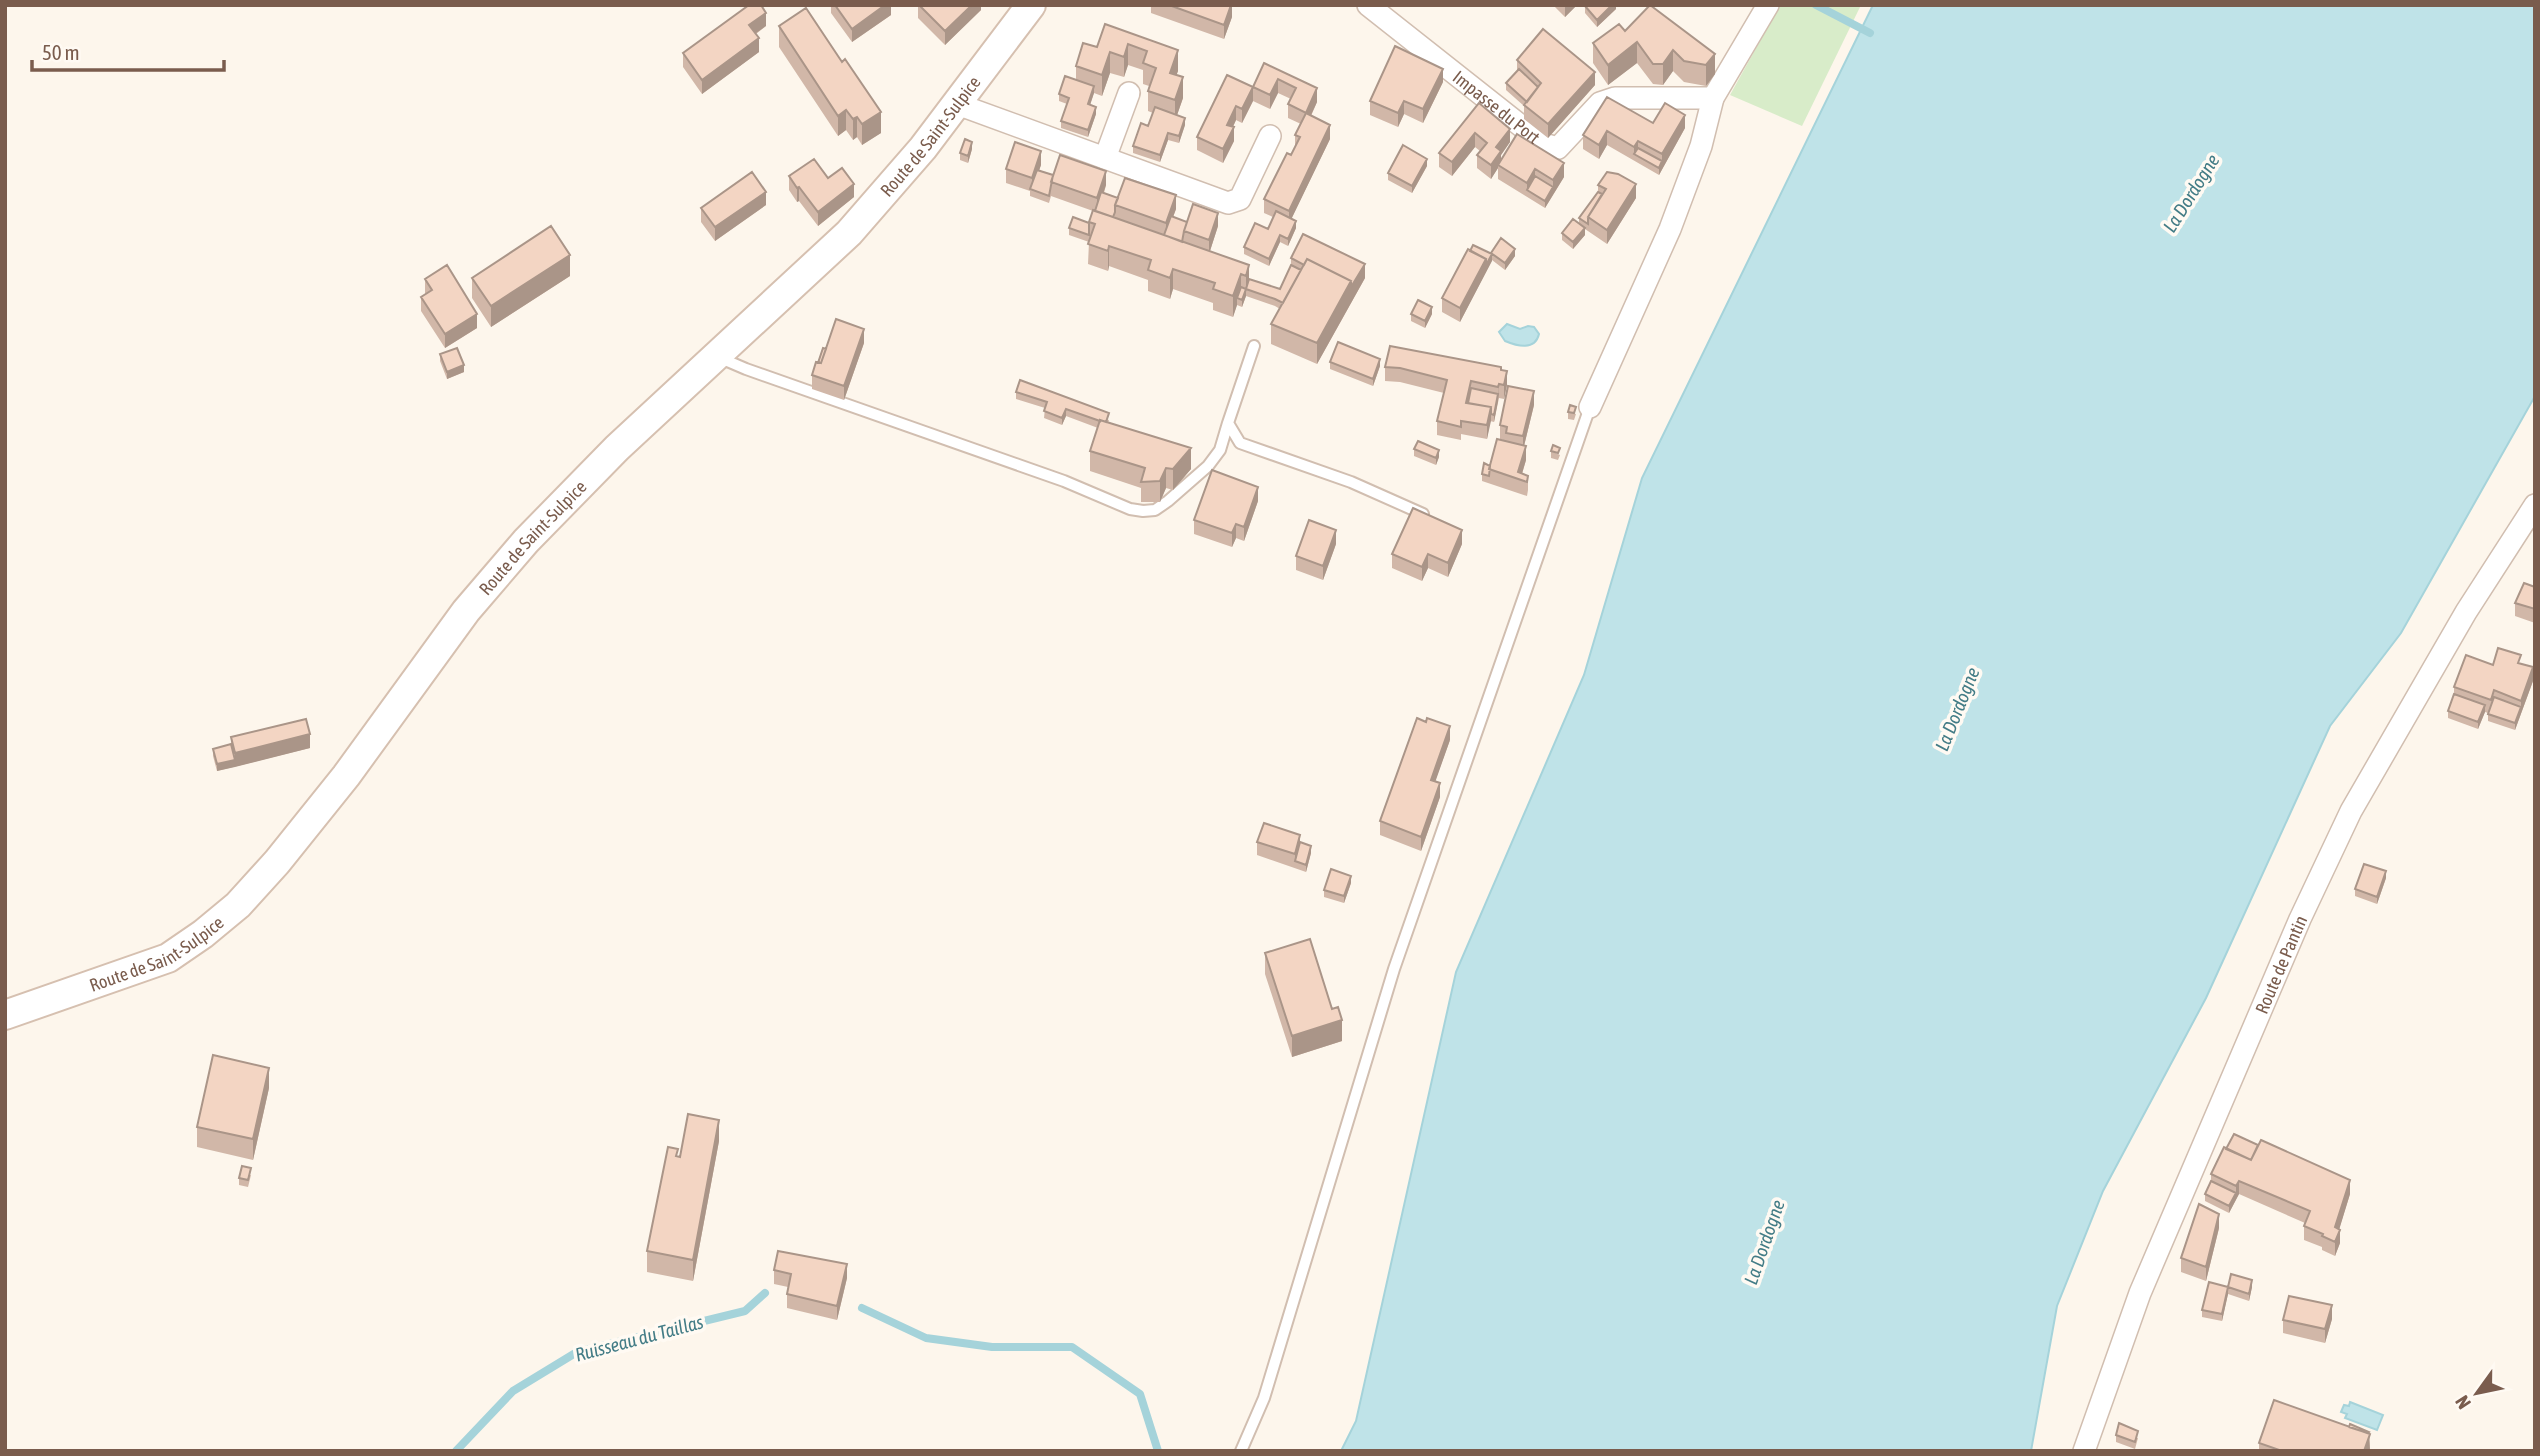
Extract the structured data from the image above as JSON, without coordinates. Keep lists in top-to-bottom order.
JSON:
{
  "streets": {
    "main road": ["Route de Saint-Sulpice"],
    "street": ["Impasse du Port", "Route de Pantin"]
  },
  "water": ["La Dordogne", "Ruisseau du Taillas"],
  "scale_bar": "50 m",
  "north": "bottom left"
}
